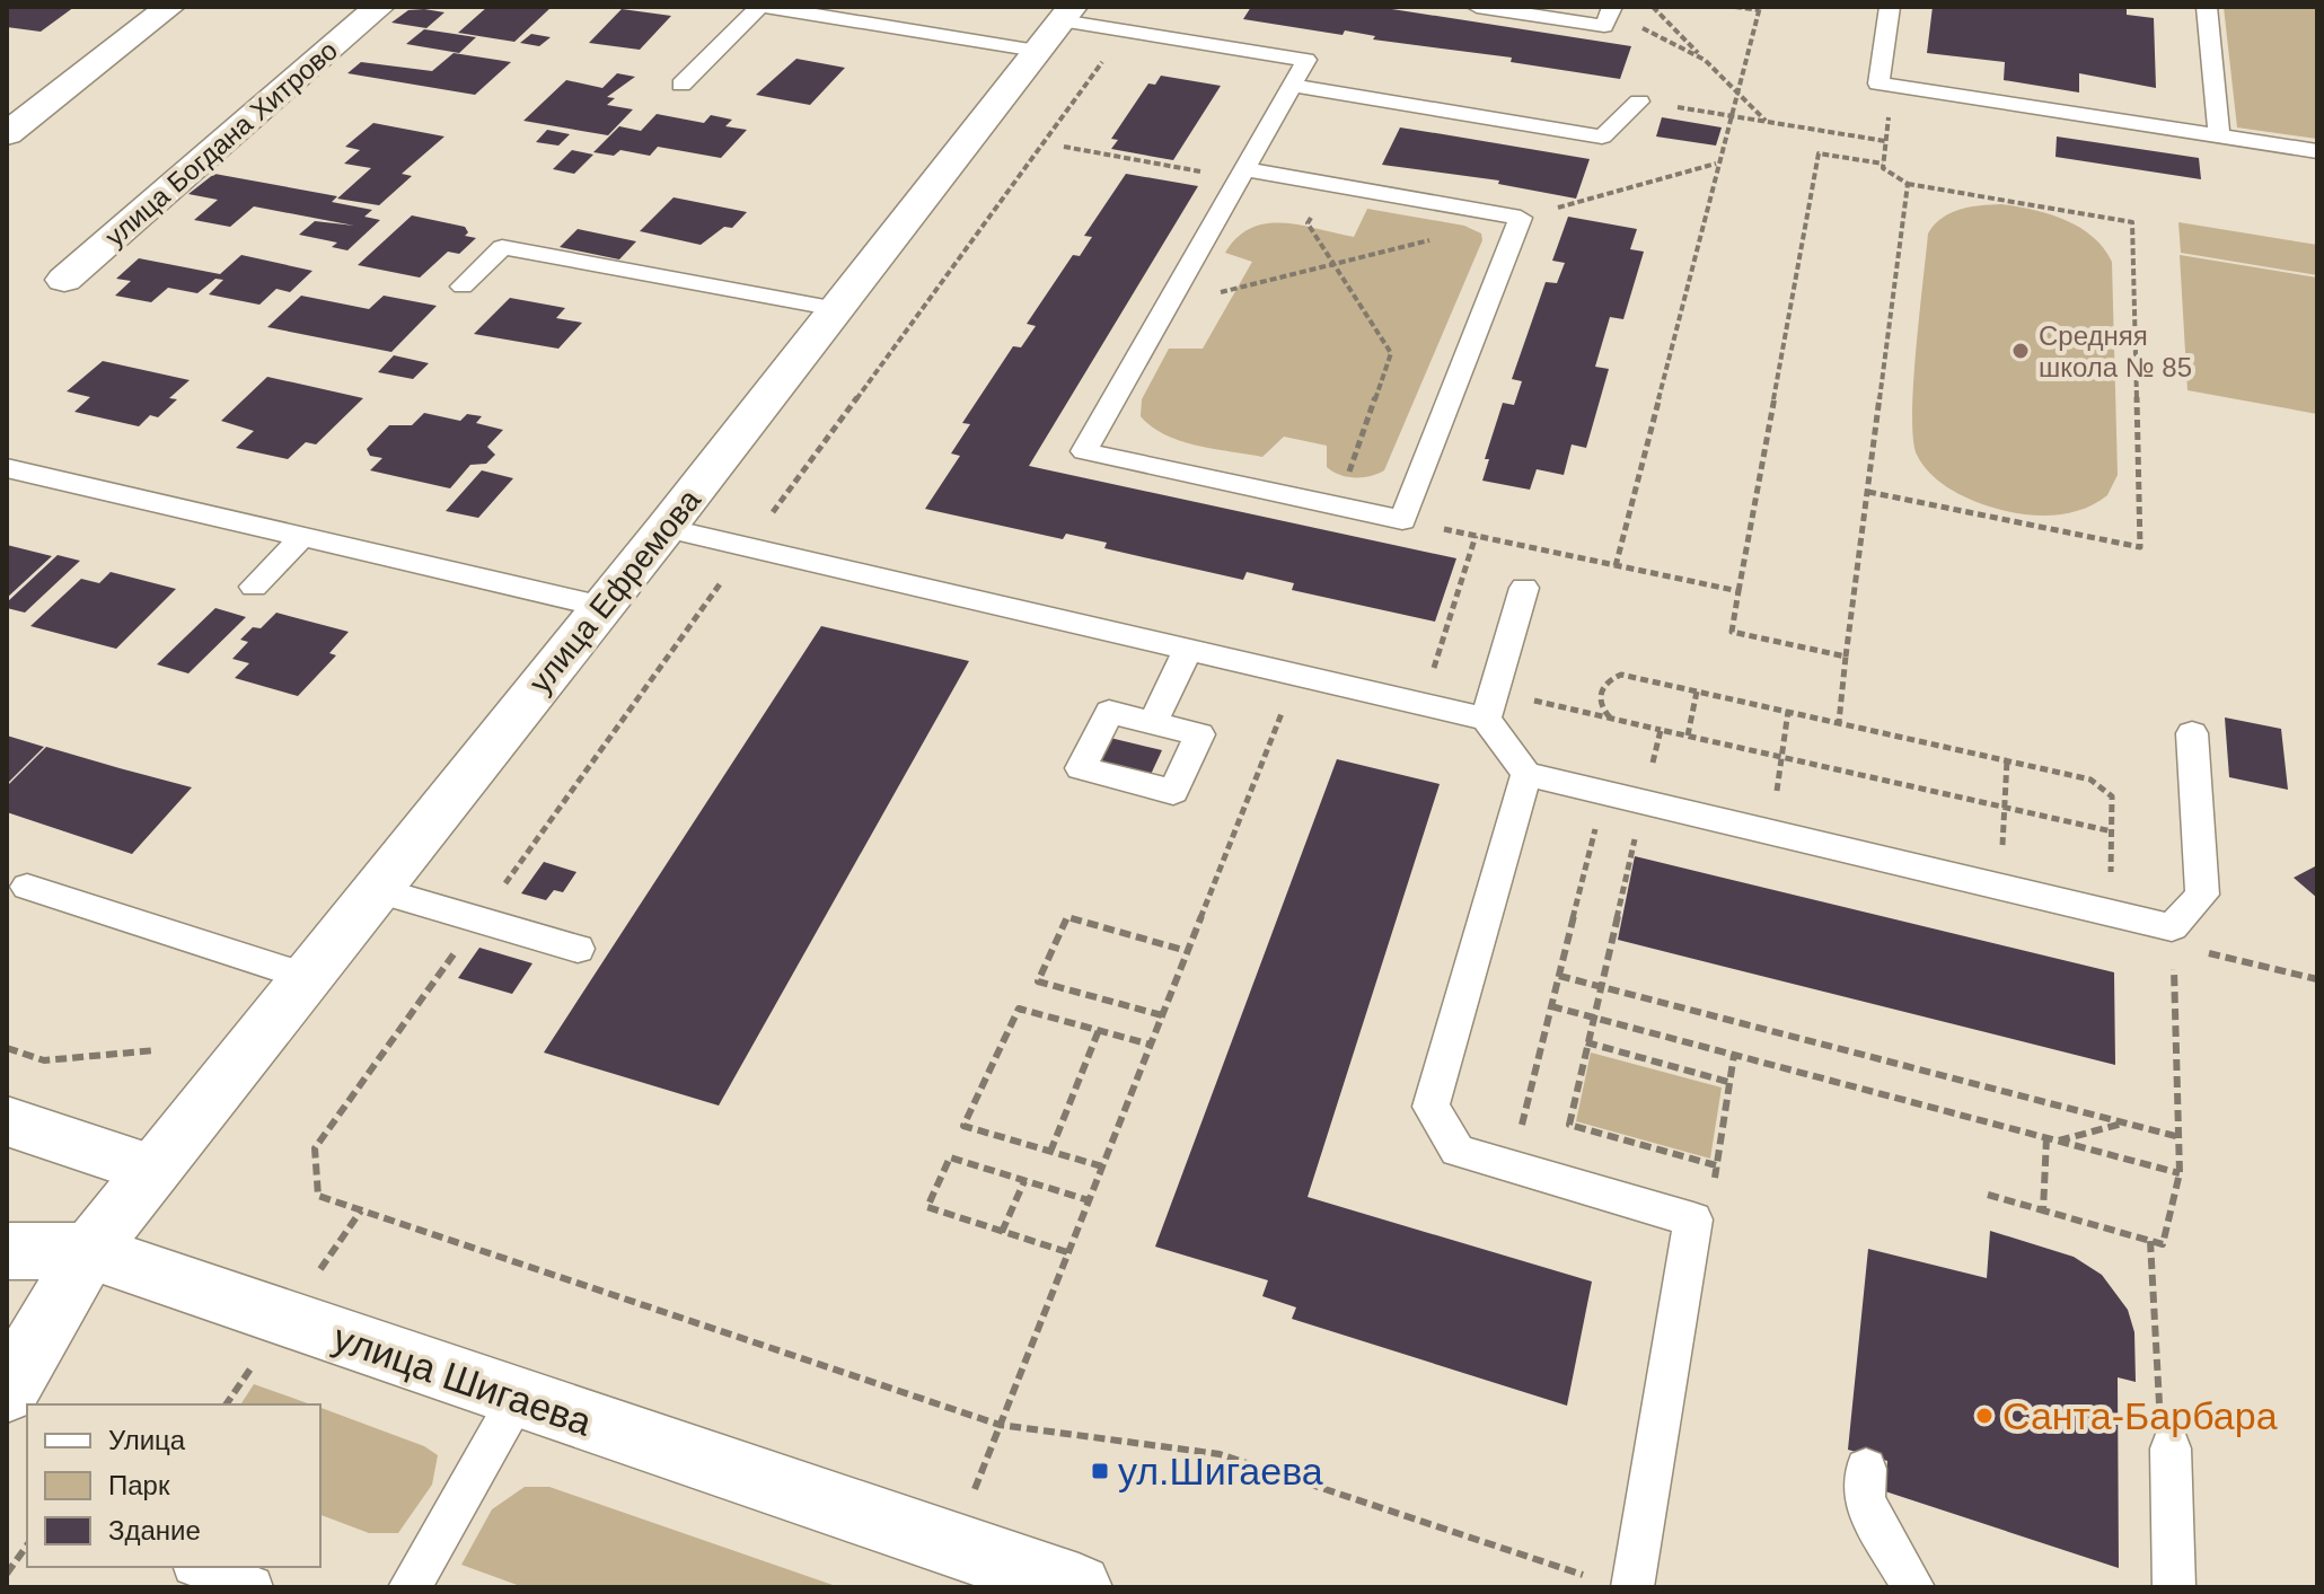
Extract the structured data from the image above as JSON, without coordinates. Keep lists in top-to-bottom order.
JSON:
{
  "streets": {
    "street": ["улица Богдана Хитрово", "улица Ефремова", "улица Шигаева"]
  },
  "places": {
    "other": ["Средняя школа № 85", "Санта-Барбара"],
    "transit": ["ул.Шигаева"]
  },
  "legend": ["Улица", "Парк", "Здание"]
}
